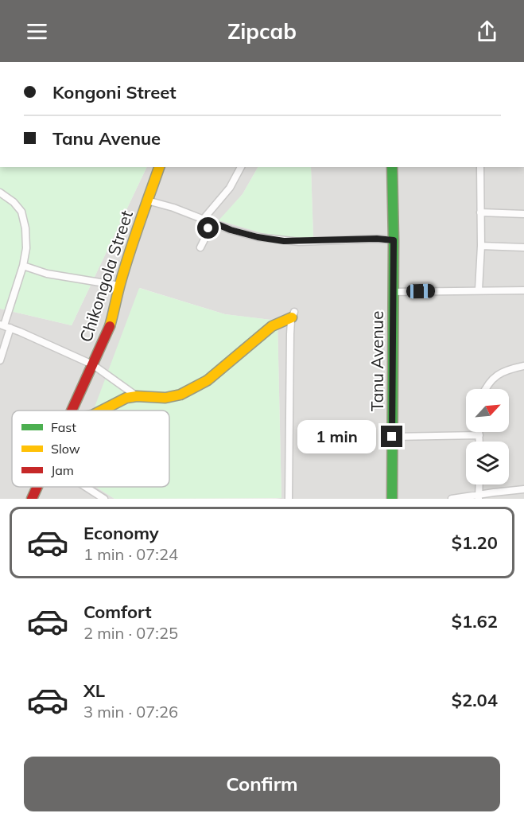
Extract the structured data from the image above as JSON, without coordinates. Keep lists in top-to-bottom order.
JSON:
{
  "streets": {
    "street": ["Chikongola Street", "Tanu Avenue"]
  },
  "legend": ["Fast", "Slow", "Jam"],
  "north": "top right",
  "page": {
    "header": "Zipcab",
    "banner": ["Kongoni Street", "Tanu Avenue"],
    "bubble": "1 min",
    "list": [
      {
        "name": "Economy",
        "note": "1 min · 07:24",
        "value": "$1.20"
      },
      {
        "name": "Comfort",
        "note": "2 min · 07:25",
        "value": "$1.62"
      },
      {
        "name": "XL",
        "note": "3 min · 07:26",
        "value": "$2.04"
      }
    ],
    "buttons": "Confirm"
  }
}
